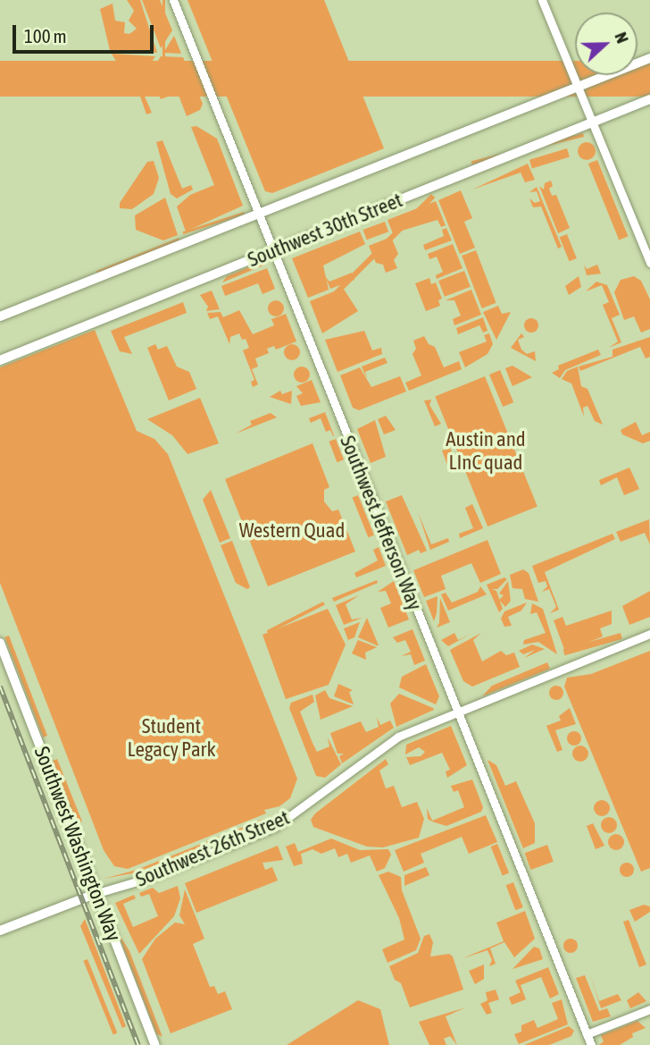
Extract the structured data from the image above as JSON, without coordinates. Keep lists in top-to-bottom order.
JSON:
{
  "streets": {
    "street": [
      "Southwest 30th Street",
      "Southwest Jefferson Way",
      "Southwest Washington Way",
      "Southwest 26th Street"
    ]
  },
  "crossings": [
    ["Southwest 30th Street", "Southwest Jefferson Way"],
    ["Southwest Jefferson Way", "Southwest 26th Street"],
    ["Southwest Washington Way", "Southwest 26th Street"]
  ],
  "parks": ["Austin and LInC quad", "Western Quad", "Student Legacy Park"],
  "scale_bar": "100 m",
  "north": "right"
}
